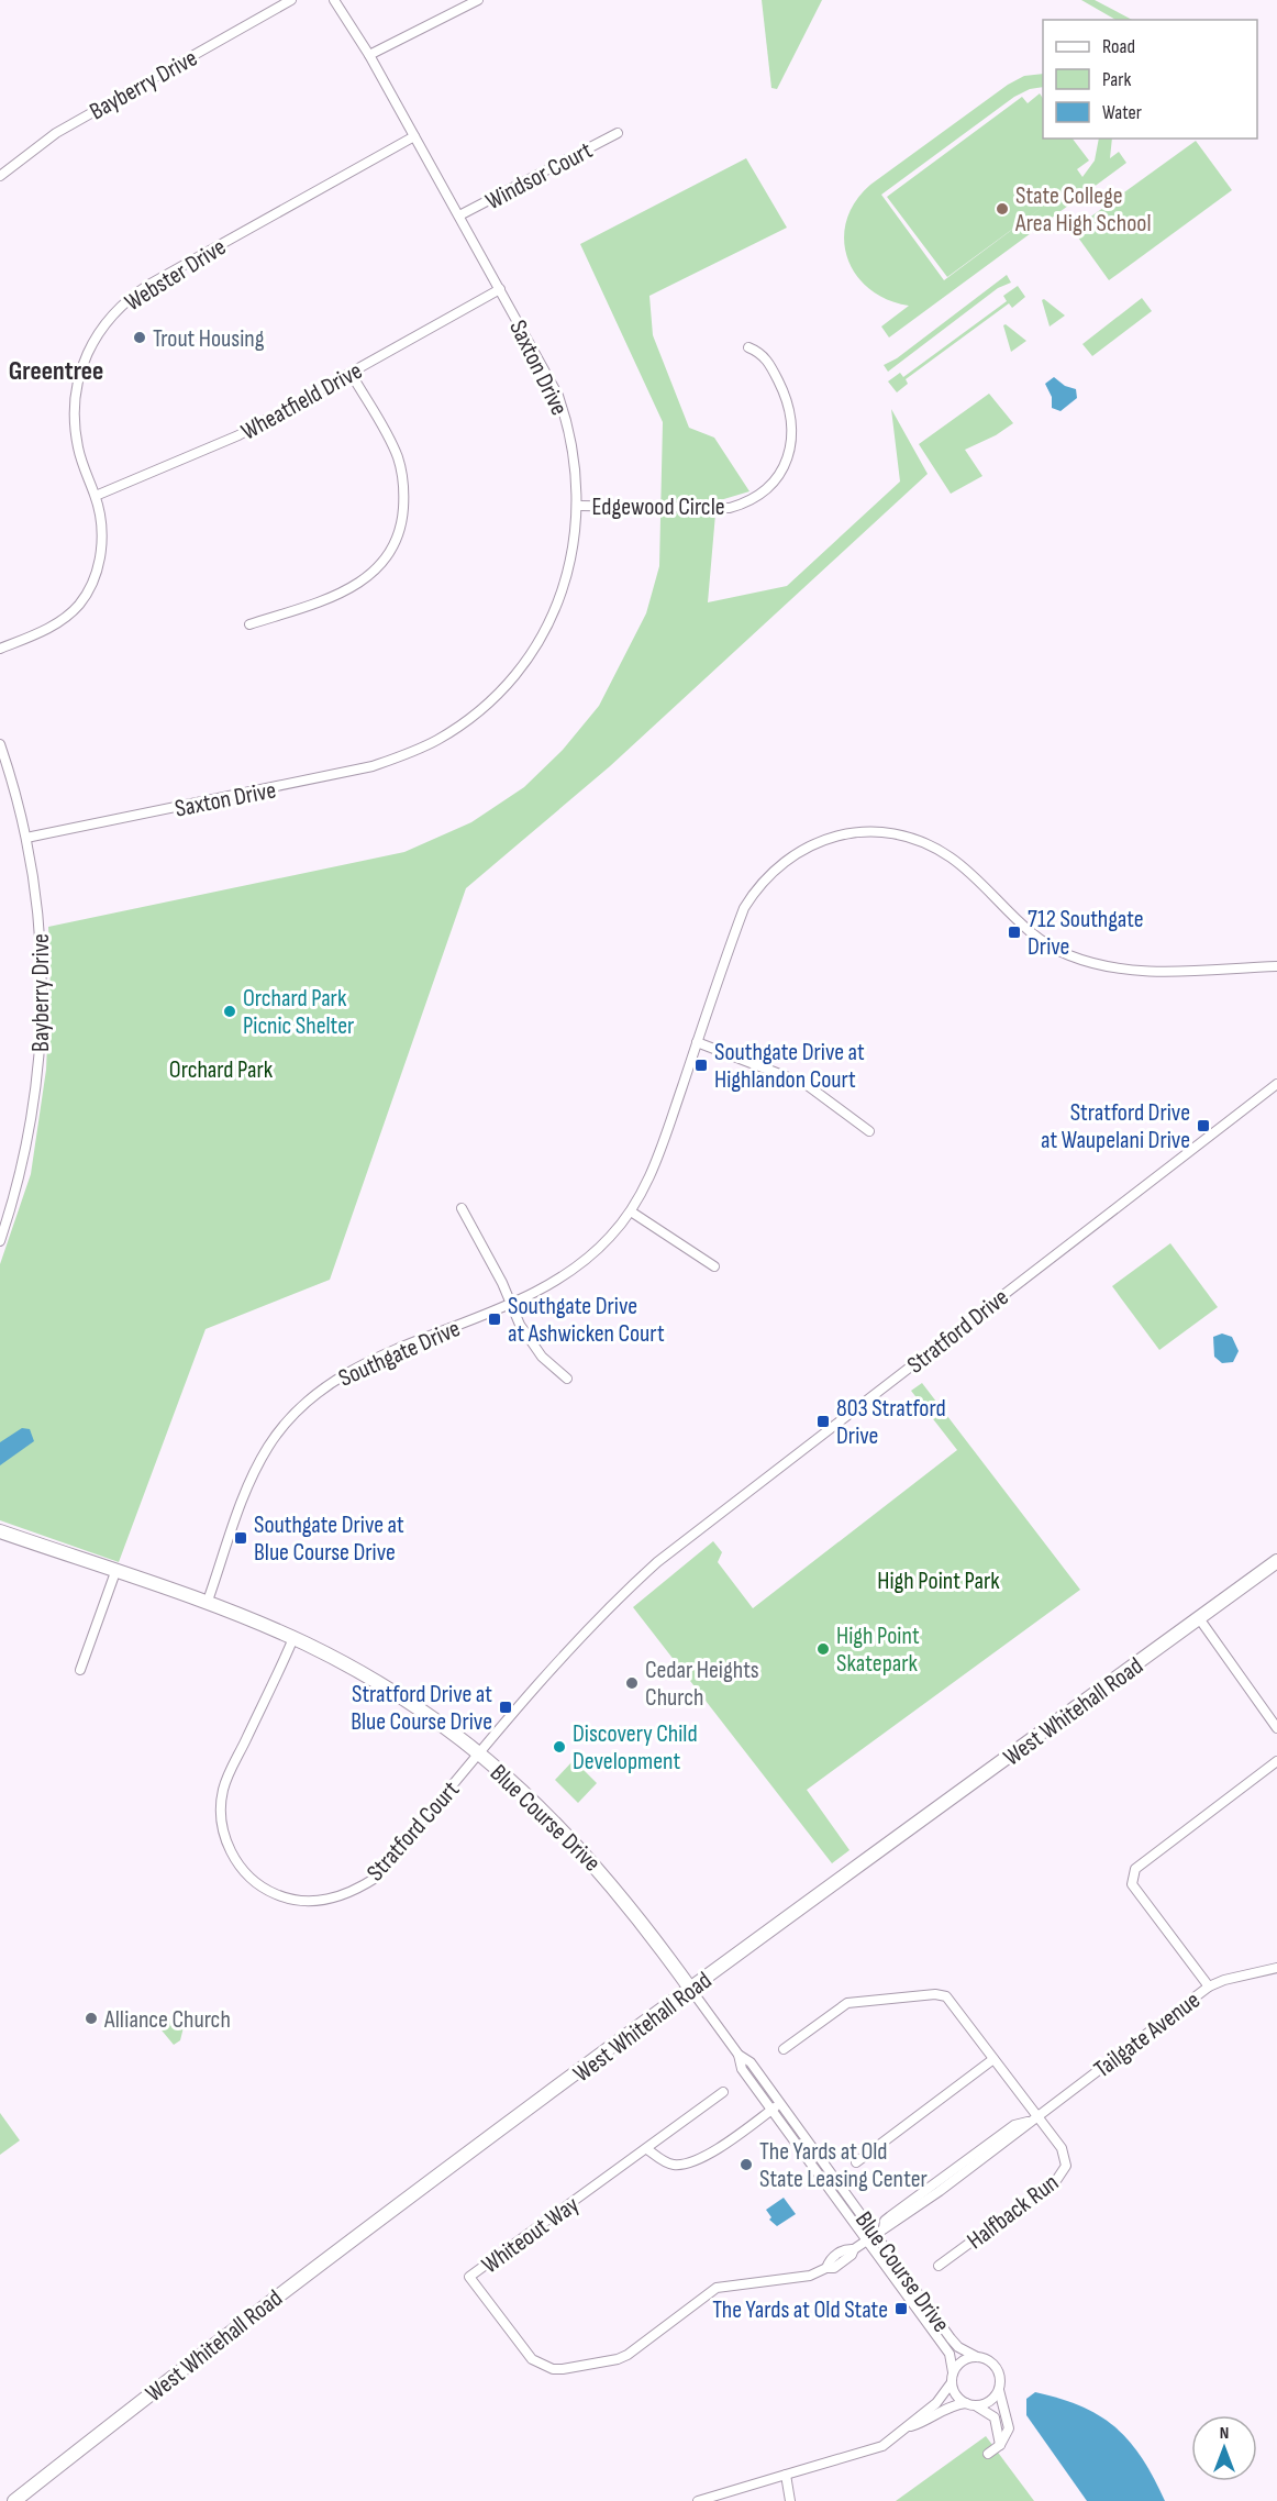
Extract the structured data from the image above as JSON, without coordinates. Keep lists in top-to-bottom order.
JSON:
{
  "streets": {
    "main road": ["West Whitehall Road", "Blue Course Drive"],
    "street": [
      "Bayberry Drive",
      "Windsor Court",
      "Webster Drive",
      "Saxton Drive",
      "Wheatfield Drive",
      "Edgewood Circle",
      "Stratford Drive",
      "Southgate Drive",
      "Stratford Court",
      "Tailgate Avenue",
      "Halfback Run",
      "Whiteout Way"
    ]
  },
  "crossings": [
    ["Bayberry Drive", "Saxton Drive"],
    ["Windsor Court", "Saxton Drive"],
    ["Webster Drive", "Saxton Drive"],
    ["Webster Drive", "Wheatfield Drive"],
    ["Saxton Drive", "Wheatfield Drive"],
    ["Saxton Drive", "Edgewood Circle"],
    ["Stratford Drive", "Blue Course Drive"],
    ["Stratford Drive", "Stratford Court"],
    ["Southgate Drive", "Blue Course Drive"],
    ["West Whitehall Road", "Blue Course Drive"],
    ["Blue Course Drive", "Stratford Court"],
    ["Blue Course Drive", "Tailgate Avenue"],
    ["Blue Course Drive", "Whiteout Way"],
    ["Tailgate Avenue", "Halfback Run"],
    ["Tailgate Avenue", "Whiteout Way"]
  ],
  "districts": ["Greentree"],
  "parks": ["Orchard Park", "High Point Park"],
  "places": {
    "other": [
      "State College Area High School",
      "Trout Housing",
      "Orchard Park Picnic Shelter",
      "High Point Skatepark",
      "Cedar Heights Church",
      "Discovery Child Development",
      "Alliance Church",
      "The Yards at Old State Leasing Center"
    ],
    "transit": [
      "712 Southgate Drive",
      "Southgate Drive at Highlandon Court",
      "Stratford Drive at Waupelani Drive",
      "Southgate Drive at Ashwicken Court",
      "803 Stratford Drive",
      "Southgate Drive at Blue Course Drive",
      "Stratford Drive at Blue Course Drive",
      "The Yards at Old State"
    ]
  },
  "legend": ["Road", "Park", "Water"],
  "north": "top"
}
